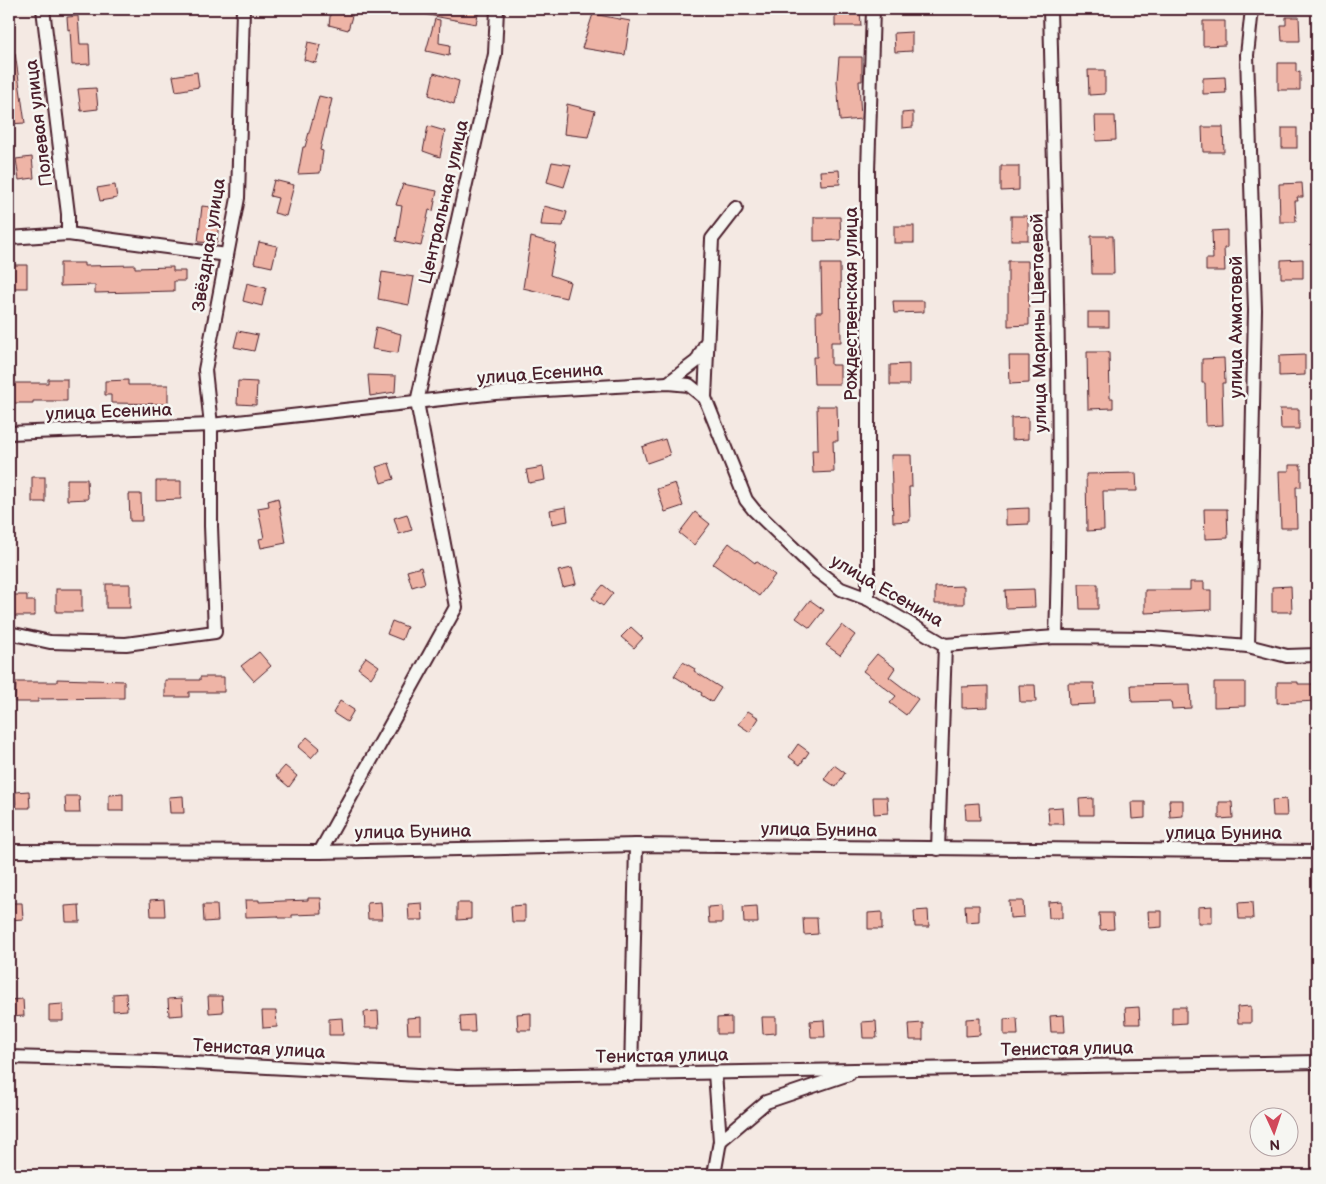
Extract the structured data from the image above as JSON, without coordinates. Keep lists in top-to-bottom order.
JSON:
{
  "streets": {
    "street": [
      "Полевая улица",
      "Центральная улица",
      "Звёздная улица",
      "Рождественская улица",
      "улица Марины Цветаевой",
      "улица Ахматовой",
      "улица Есенина",
      "улица Бунина",
      "Тенистая улица"
    ]
  },
  "crossings": [
    ["Центральная улица", "улица Есенина"],
    ["Центральная улица", "улица Бунина"],
    ["Звёздная улица", "улица Есенина"],
    ["Рождественская улица", "улица Есенина"],
    ["улица Марины Цветаевой", "улица Есенина"],
    ["улица Ахматовой", "улица Есенина"],
    ["улица Есенина", "улица Бунина"]
  ],
  "north": "bottom"
}
